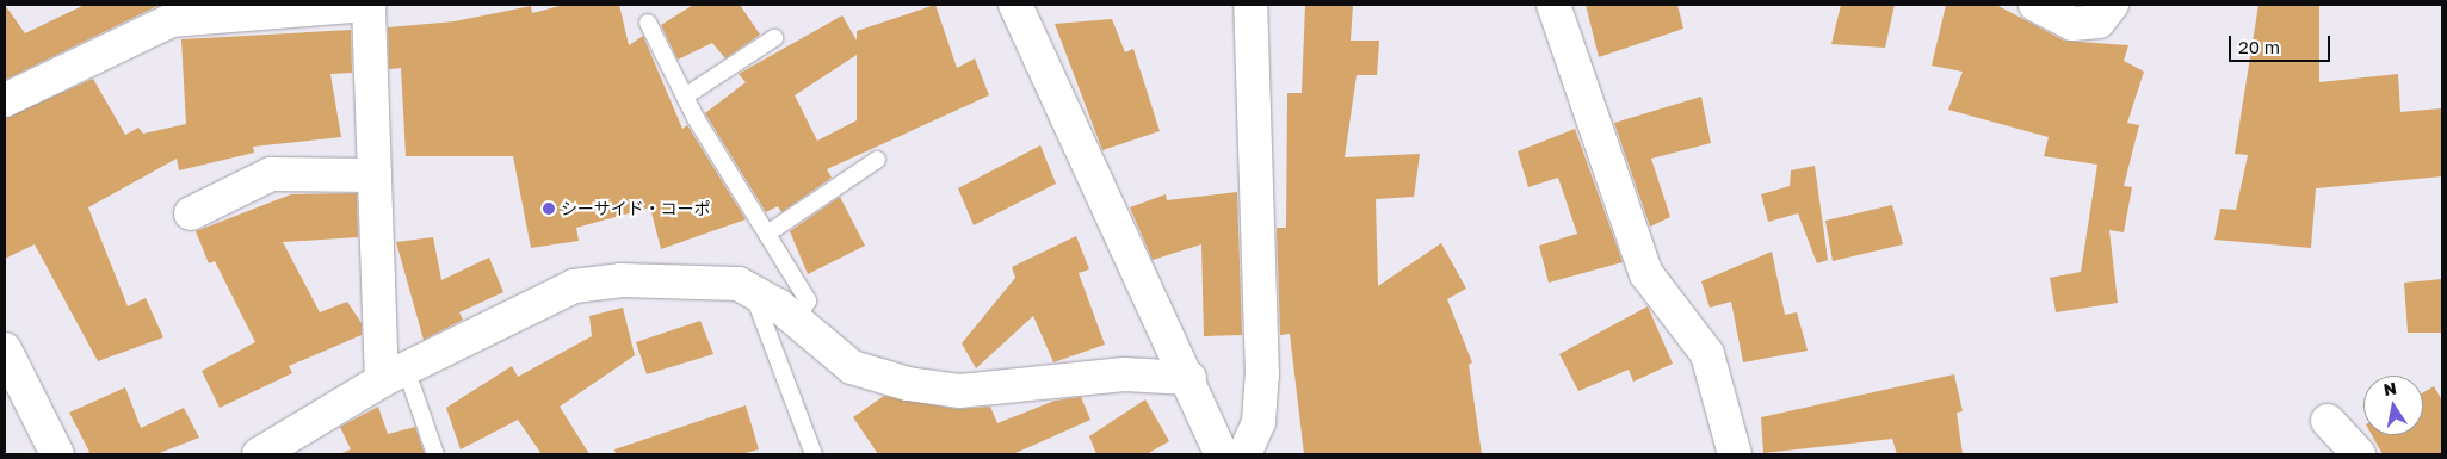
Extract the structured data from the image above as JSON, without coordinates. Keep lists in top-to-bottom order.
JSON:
{
  "places": ["シーサイド・コーポ"],
  "scale_bar": "20 m",
  "north": "top"
}
